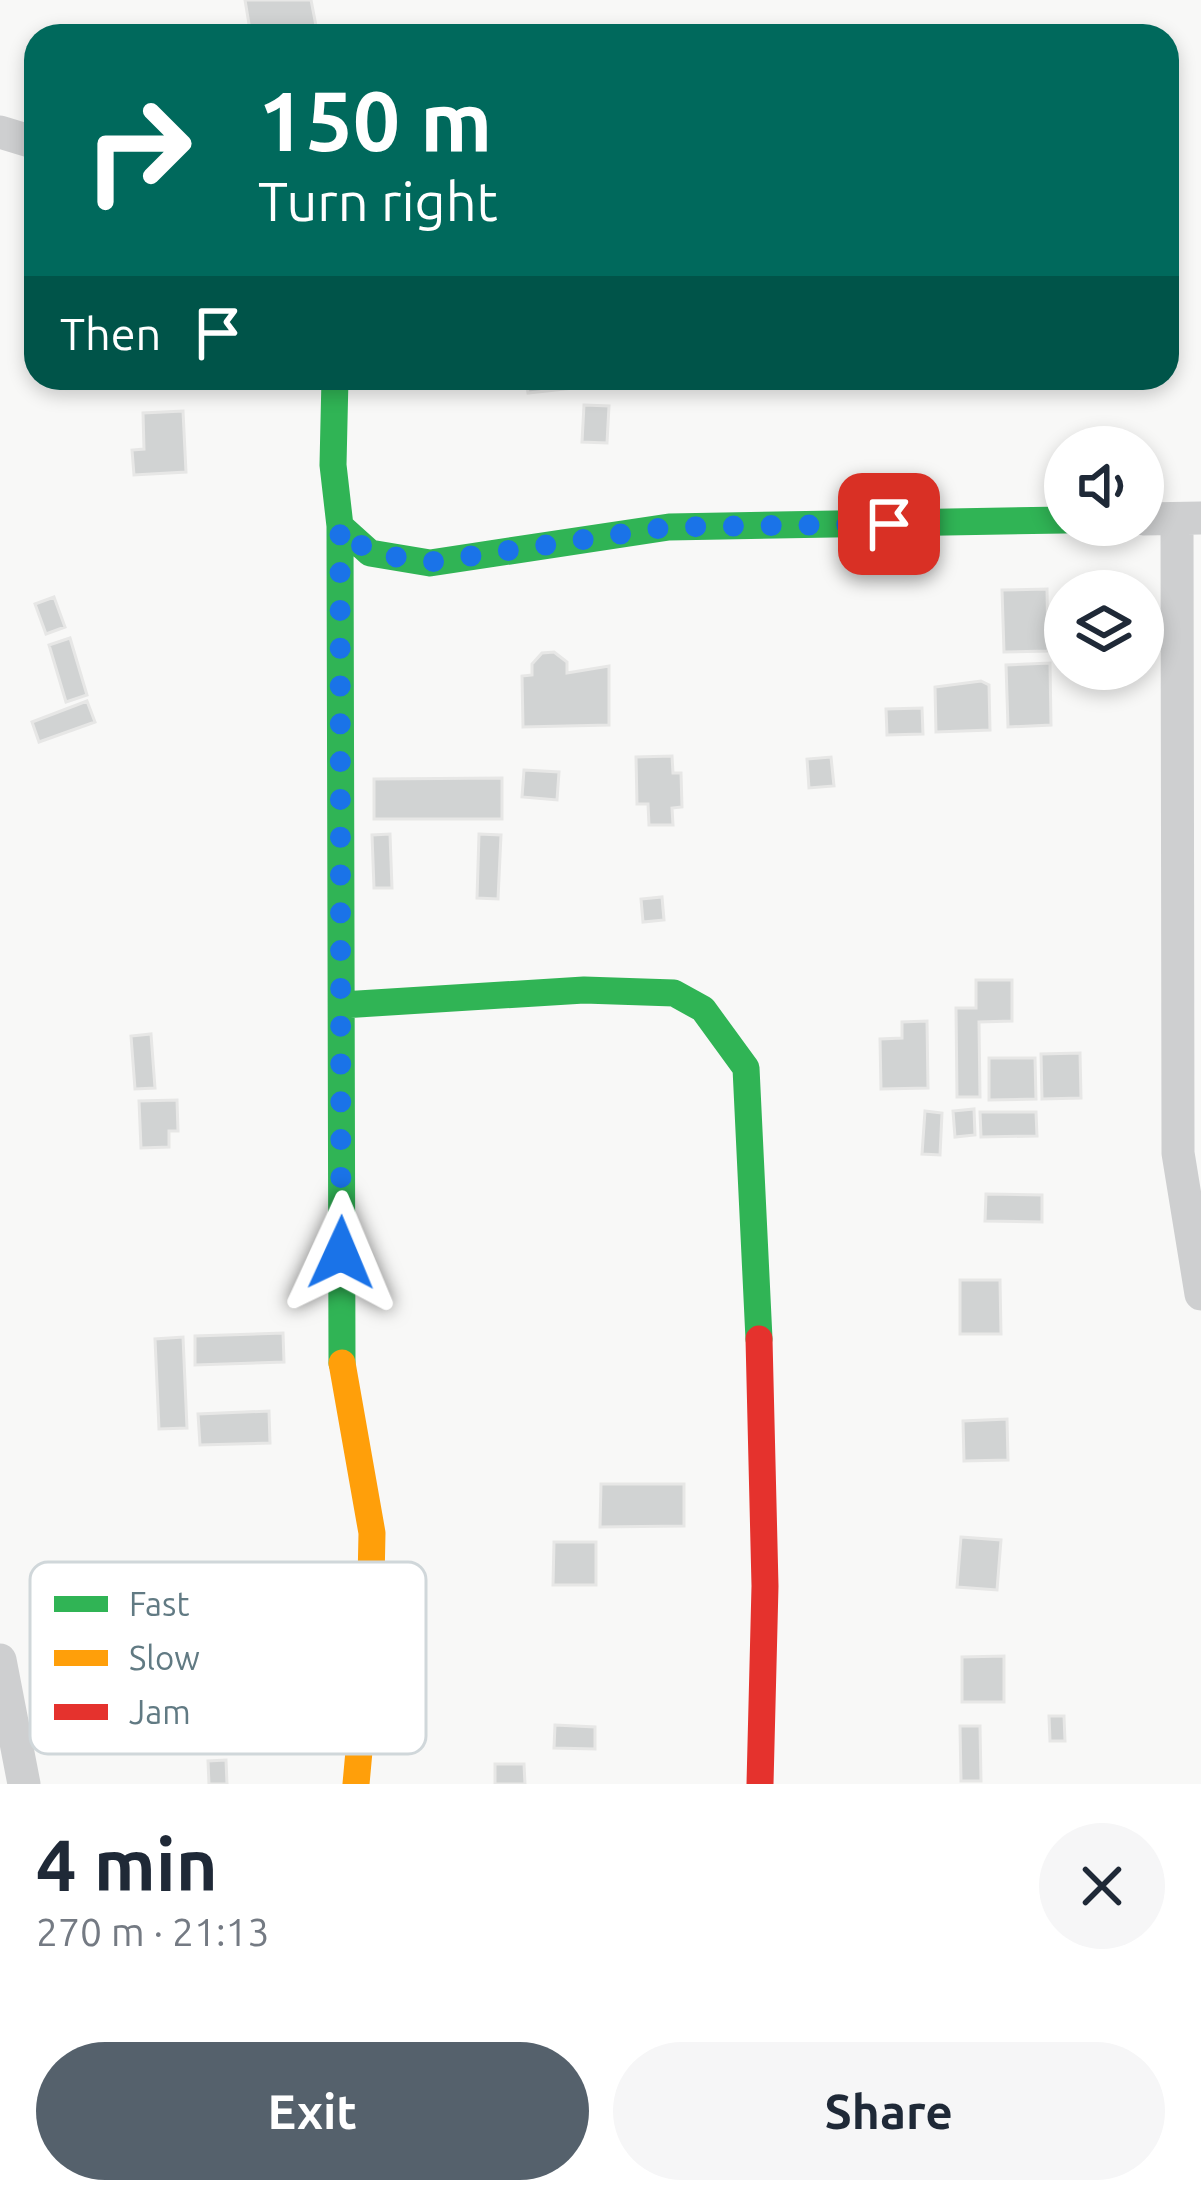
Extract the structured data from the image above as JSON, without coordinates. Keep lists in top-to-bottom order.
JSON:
{
  "legend": ["Fast", "Slow", "Jam"],
  "page": {
    "turn": ["150 m", "Turn right"],
    "then": "Then",
    "heading": ["4 min", "270 m · 21:13"],
    "buttons": ["Exit", "Share"]
  }
}
